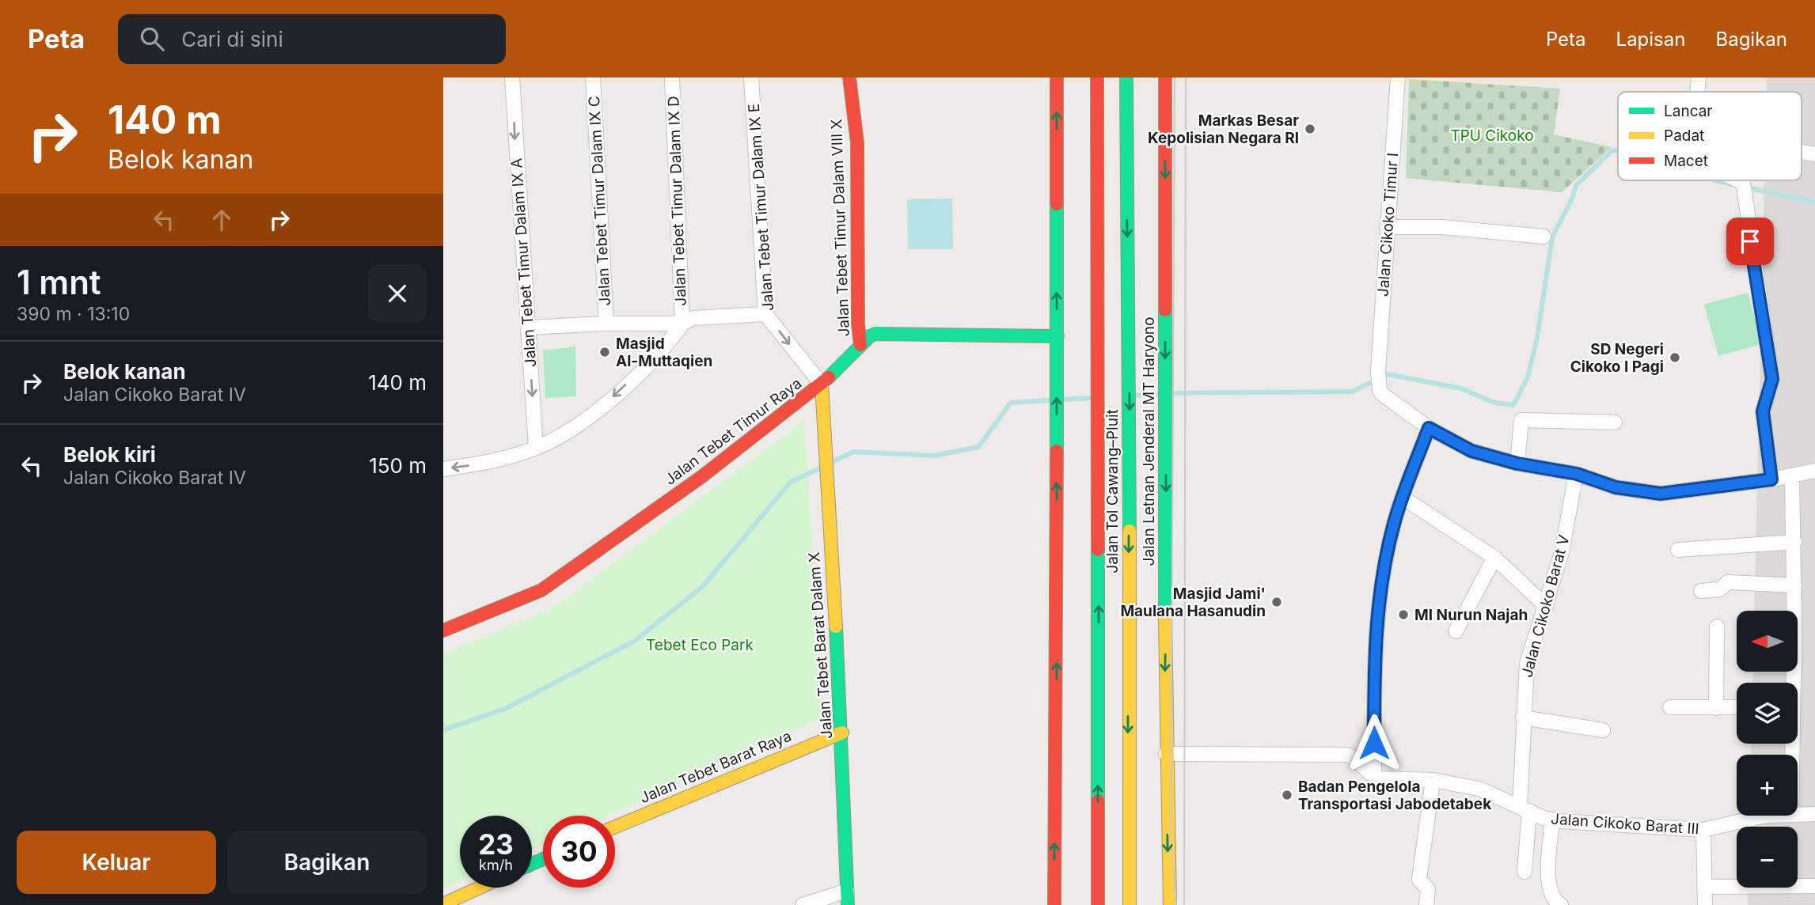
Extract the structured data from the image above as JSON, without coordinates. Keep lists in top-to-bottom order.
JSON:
{
  "streets": {
    "main road": [
      "Jalan Tebet Timur Dalam VIII X",
      "Jalan Tebet Timur Raya",
      "Jalan Letnan Jenderal MT Haryono",
      "Jalan Tol Cawang–Pluit",
      "Jalan Tebet Barat Dalam X",
      "Jalan Tebet Barat Raya"
    ],
    "street": [
      "Jalan Tebet Timur Dalam IX C",
      "Jalan Tebet Timur Dalam IX D",
      "Jalan Tebet Timur Dalam IX E",
      "Jalan Cikoko Timur I",
      "Jalan Tebet Timur Dalam IX A",
      "Jalan Cikoko Barat V",
      "Jalan Cikoko Barat III"
    ]
  },
  "crossings": [
    ["Jalan Tebet Timur Dalam IX E", "Jalan Tebet Timur Raya"],
    ["Jalan Tebet Timur Dalam IX E", "Jalan Tebet Barat Dalam X"],
    ["Jalan Tebet Timur Dalam VIII X", "Jalan Tebet Timur Raya"],
    ["Jalan Tebet Timur Raya", "Jalan Tebet Barat Dalam X"],
    ["Jalan Cikoko Barat V", "Jalan Cikoko Barat III"],
    ["Jalan Tebet Barat Dalam X", "Jalan Tebet Barat Raya"]
  ],
  "one_way": ["Jalan Tebet Timur Dalam IX A"],
  "parks": ["TPU Cikoko", "Tebet Eco Park"],
  "places": [
    "Markas Besar Kepolisian Negara RI",
    "Masjid Al-Muttaqien",
    "SD Negeri Cikoko I Pagi",
    "Masjid Jami' Maulana Hasanudin",
    "MI Nurun Najah",
    "Badan Pengelola Transportasi Jabodetabek"
  ],
  "legend": ["Lancar", "Padat", "Macet"],
  "north": "left",
  "page": {
    "header": "Peta",
    "search": "Cari di sini",
    "nav": ["Peta", "Lapisan", "Bagikan"],
    "turn": ["140 m", "Belok kanan"],
    "heading": ["1 mnt", "390 m · 13:10"],
    "list": [
      {
        "name": "Belok kanan",
        "note": "Jalan Cikoko Barat IV",
        "value": "140 m"
      },
      {
        "name": "Belok kiri",
        "note": "Jalan Cikoko Barat IV",
        "value": "150 m"
      }
    ],
    "map_buttons": ["+", "−"],
    "speed": "23 km/h",
    "limit": "30",
    "buttons": ["Keluar", "Bagikan"]
  }
}
